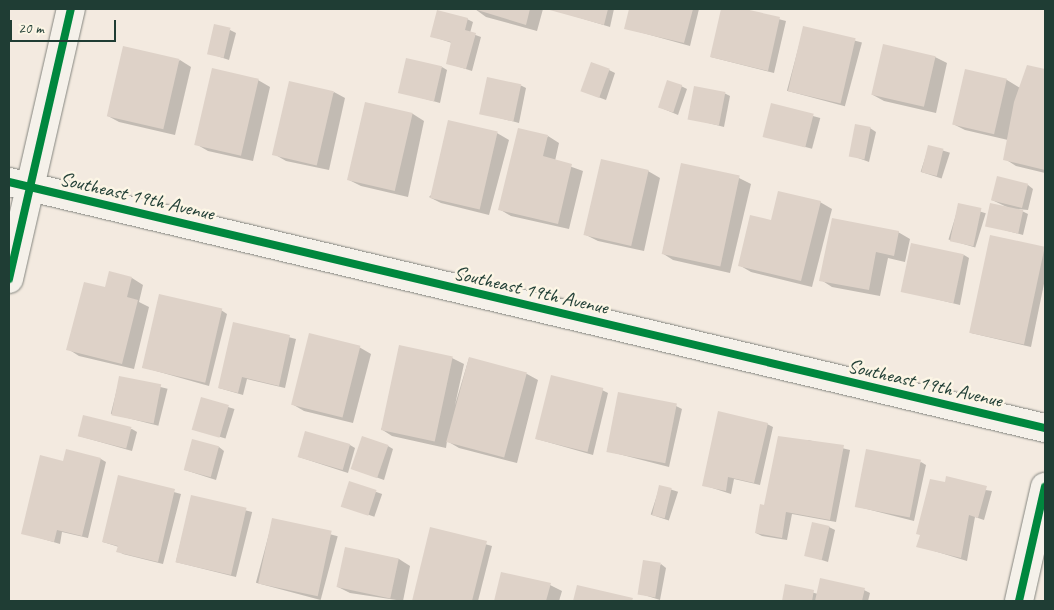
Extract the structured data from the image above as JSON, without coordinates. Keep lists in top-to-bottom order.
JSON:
{
  "streets": {
    "street": ["Southeast 19th Avenue"]
  },
  "scale_bar": "20 m"
}
